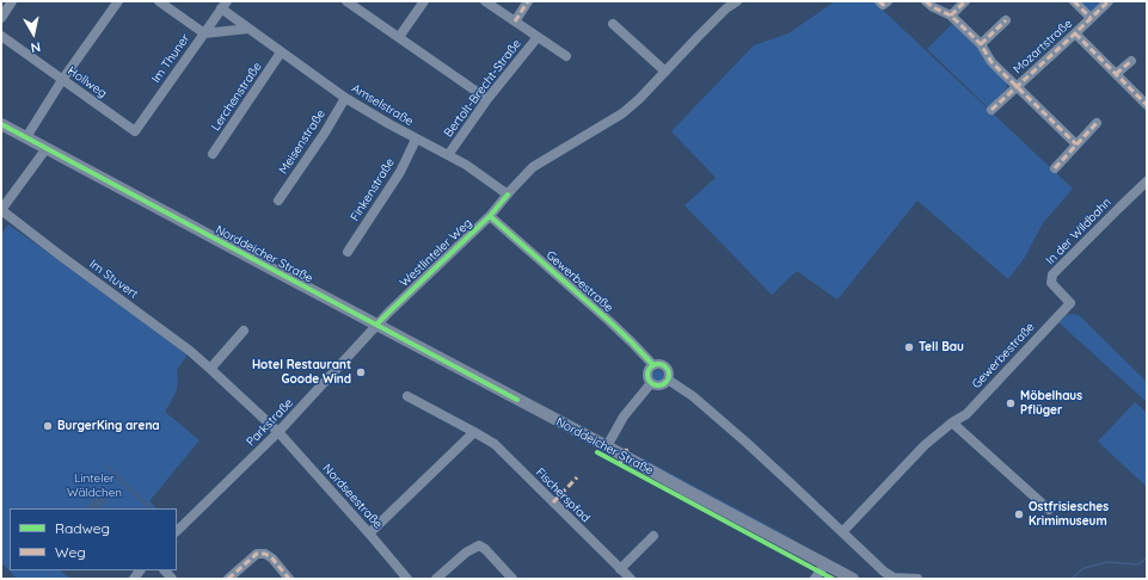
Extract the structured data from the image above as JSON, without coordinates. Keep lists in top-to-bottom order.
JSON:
{
  "streets": {
    "main road": ["Norddeicher Straße"],
    "street": [
      "Mozartstraße",
      "Im Thuner",
      "Hollweg",
      "Bertolt-Brecht-Straße",
      "Lerchenstraße",
      "Amselstraße",
      "Meisenstraße",
      "Finkenstraße",
      "In der Wildbahn",
      "Westlinteler Weg",
      "Im Stuvert",
      "Gewerbestraße",
      "Parkstraße",
      "Fischerspfad",
      "Nordseestraße"
    ]
  },
  "crossings": [
    ["Im Thuner", "Hollweg"],
    ["Im Thuner", "Amselstraße"],
    ["Bertolt-Brecht-Straße", "Amselstraße"],
    ["Lerchenstraße", "Amselstraße"],
    ["Amselstraße", "Meisenstraße"],
    ["Amselstraße", "Finkenstraße"],
    ["Amselstraße", "Westlinteler Weg"],
    ["In der Wildbahn", "Gewerbestraße"],
    ["Westlinteler Weg", "Norddeicher Straße"],
    ["Westlinteler Weg", "Gewerbestraße"],
    ["Westlinteler Weg", "Parkstraße"],
    ["Norddeicher Straße", "Parkstraße"],
    ["Im Stuvert", "Parkstraße"],
    ["Im Stuvert", "Nordseestraße"],
    ["Parkstraße", "Nordseestraße"]
  ],
  "parks": ["Linteler Wäldchen"],
  "places": [
    "Tell Bau",
    "Hotel Restaurant Goode Wind",
    "Möbelhaus Pflüger",
    "BurgerKing arena",
    "Ostfrisiesches Krimimuseum"
  ],
  "legend": ["Radweg", "Weg"],
  "north": "bottom"
}
